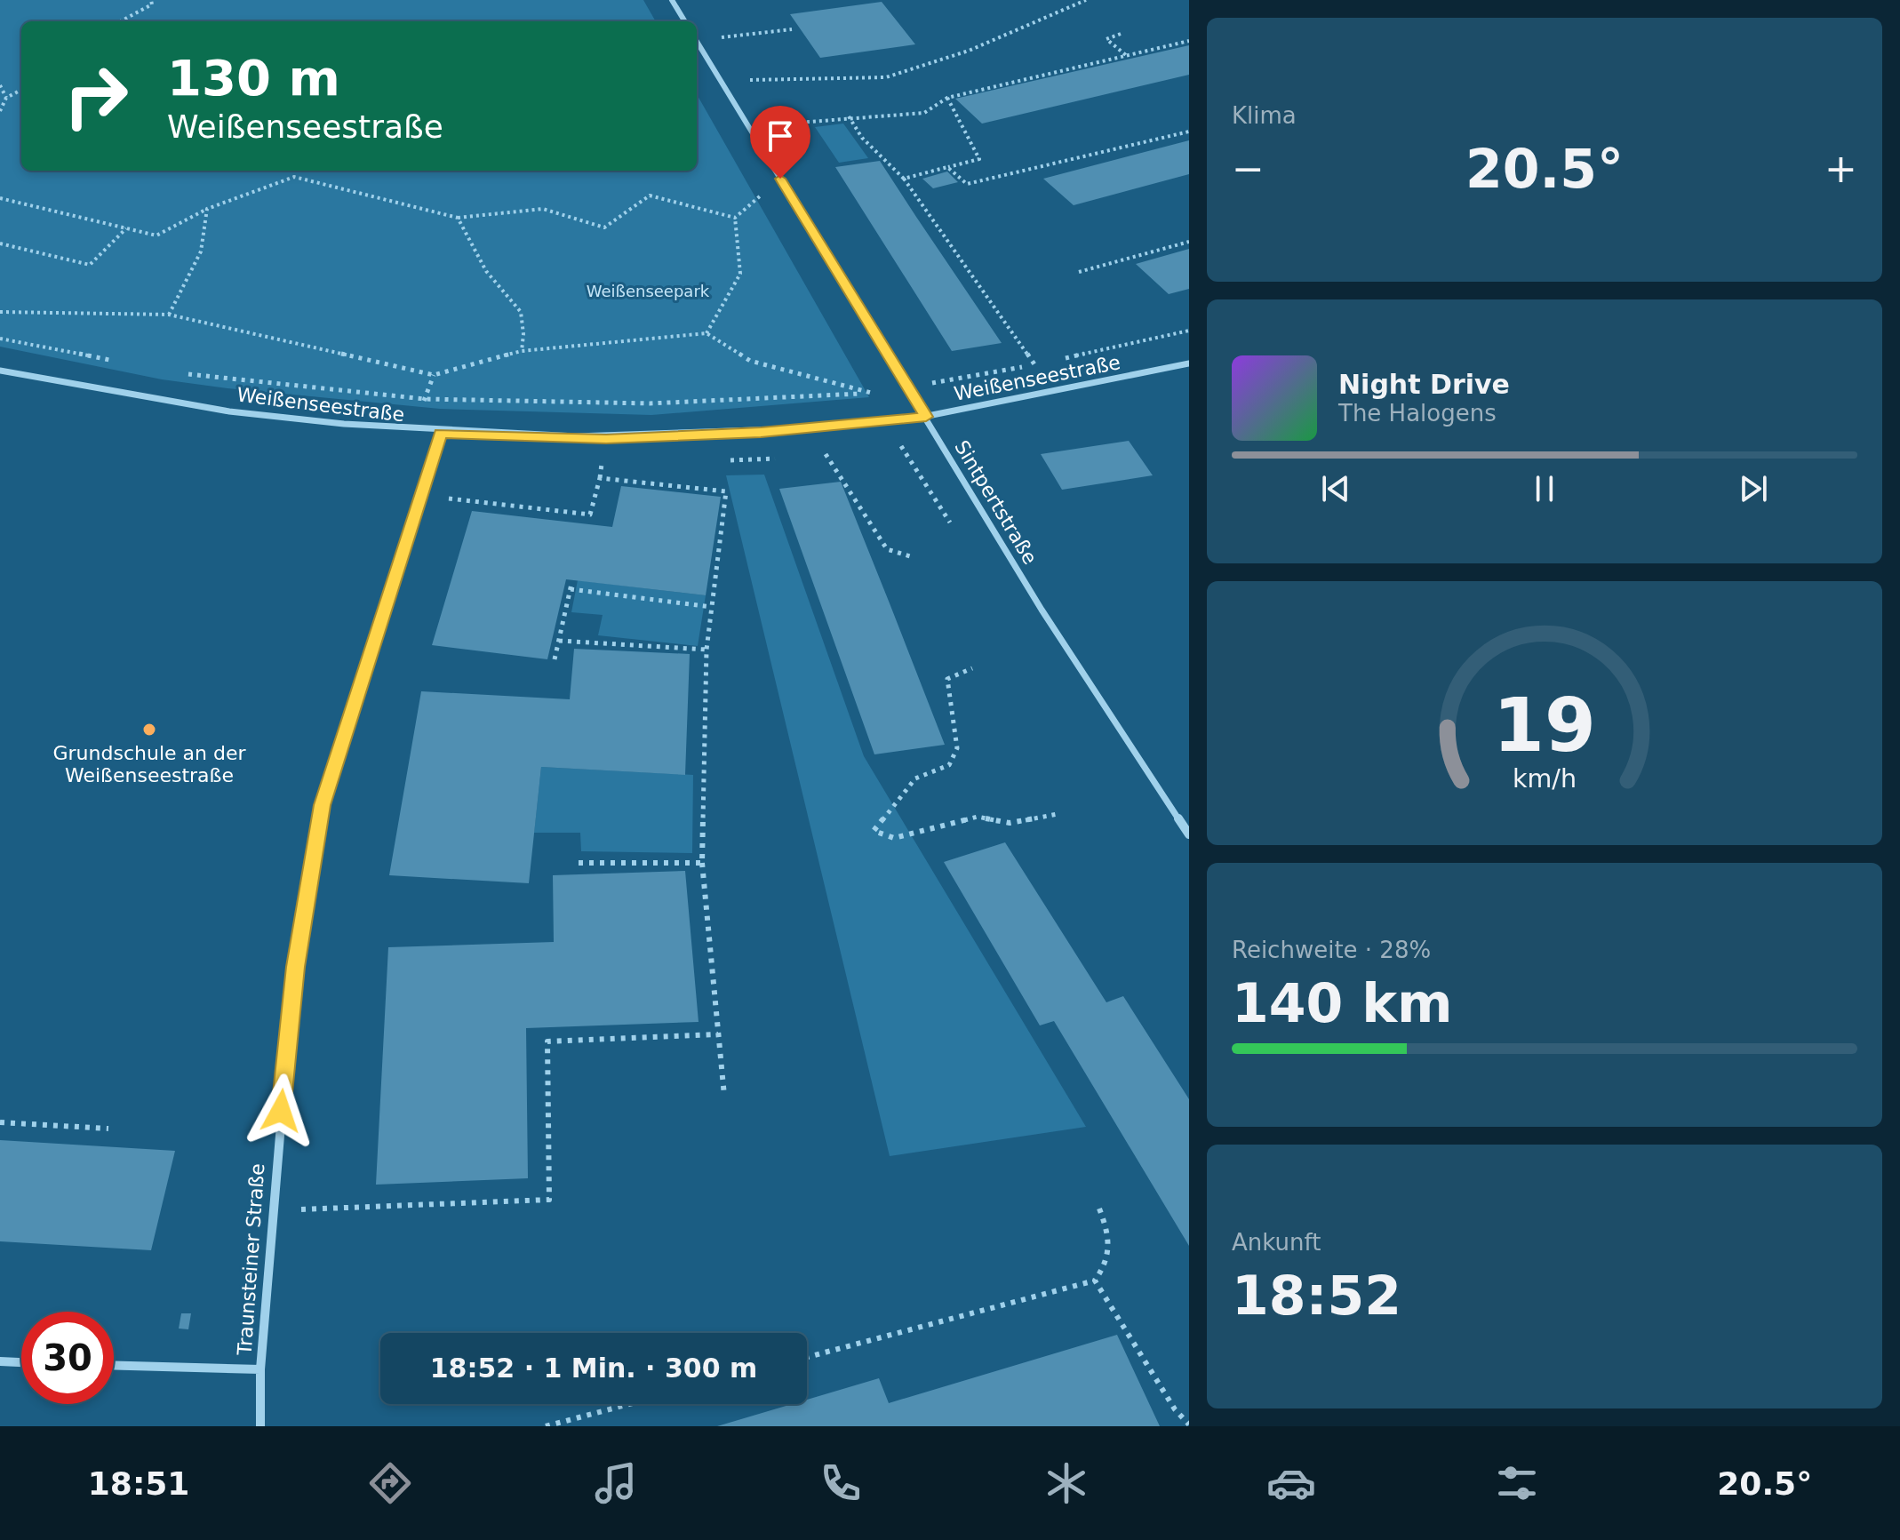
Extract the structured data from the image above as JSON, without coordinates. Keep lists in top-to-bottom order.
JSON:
{
  "streets": {
    "street": ["Weißenseestraße", "Sintpertstraße", "Traunsteiner Straße"]
  },
  "crossings": [
    ["Weißenseestraße", "Sintpertstraße"],
    ["Weißenseestraße", "Traunsteiner Straße"]
  ],
  "parks": ["Weißenseepark"],
  "places": ["Grundschule an der Weißenseestraße"],
  "page": {
    "tile": [
      "Klima",
      ["Reichweite · 28%", "140 km"],
      ["Ankunft", "18:52"]
    ],
    "turn": ["130 m", "Weißenseestraße"],
    "heat": ["−", "20.5°", "+"],
    "song": ["Night Drive", "The Halogens"],
    "limit": "30",
    "trip": "18:52 · 1 Min. · 300 m",
    "tabs": ["18:51", "20.5°"],
    "gauge": ["19", "km/h"]
  }
}
